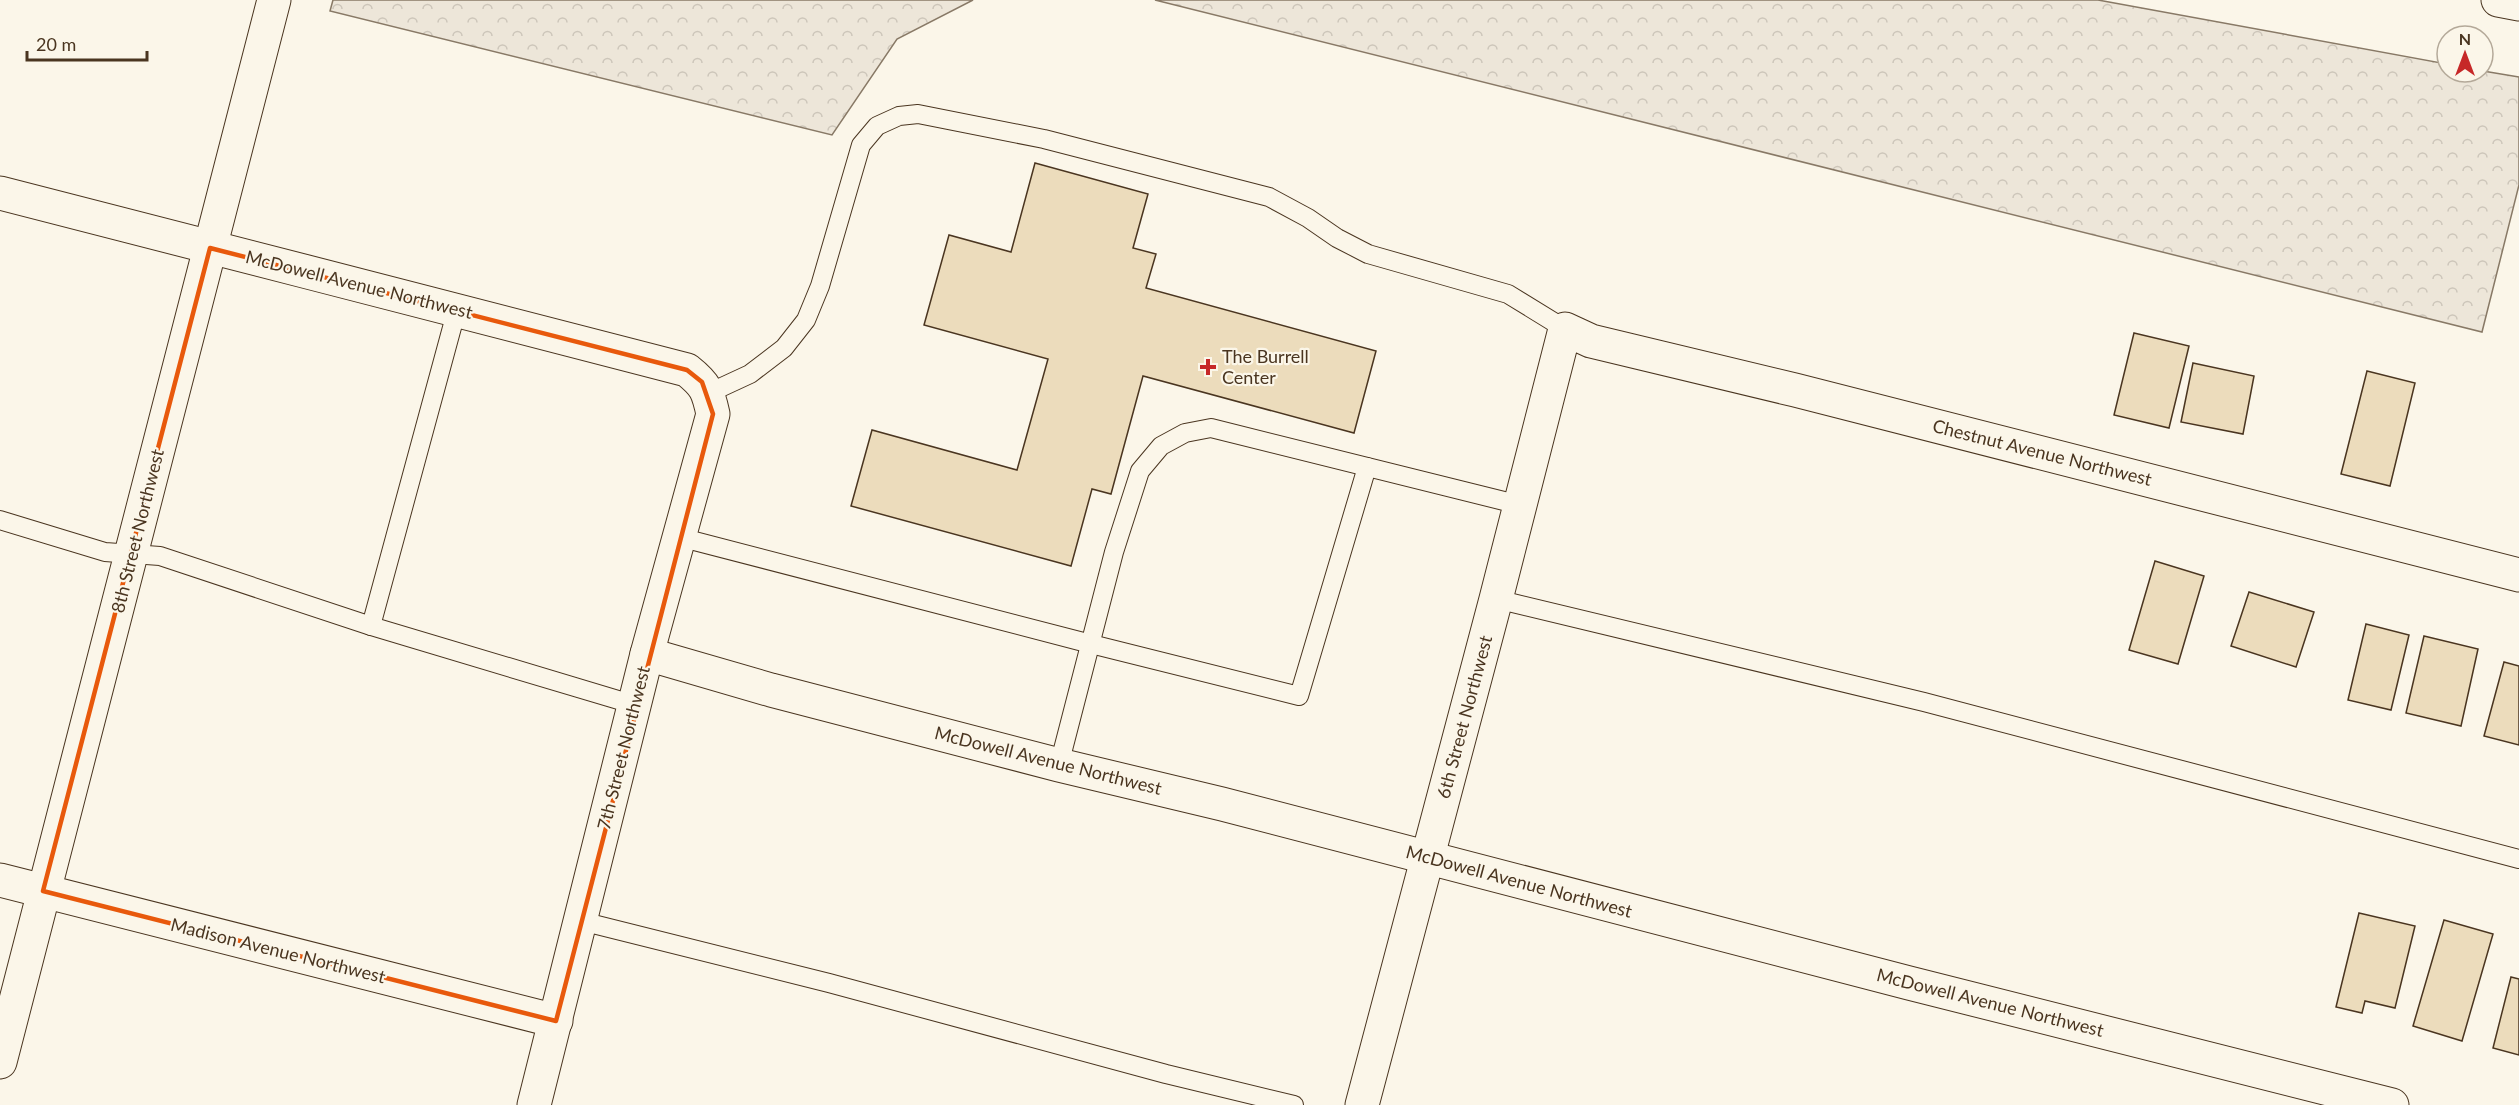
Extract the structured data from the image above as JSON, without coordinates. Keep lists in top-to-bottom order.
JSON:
{
  "streets": {
    "street": [
      "McDowell Avenue Northwest",
      "Chestnut Avenue Northwest",
      "8th Street Northwest",
      "6th Street Northwest",
      "7th Street Northwest",
      "Madison Avenue Northwest"
    ]
  },
  "crossings": [
    ["McDowell Avenue Northwest", "8th Street Northwest"],
    ["McDowell Avenue Northwest", "6th Street Northwest"],
    ["McDowell Avenue Northwest", "7th Street Northwest"],
    ["Chestnut Avenue Northwest", "6th Street Northwest"],
    ["8th Street Northwest", "Madison Avenue Northwest"],
    ["7th Street Northwest", "Madison Avenue Northwest"]
  ],
  "places": {
    "health": ["The Burrell Center"]
  },
  "scale_bar": "20 m",
  "north": "top"
}
